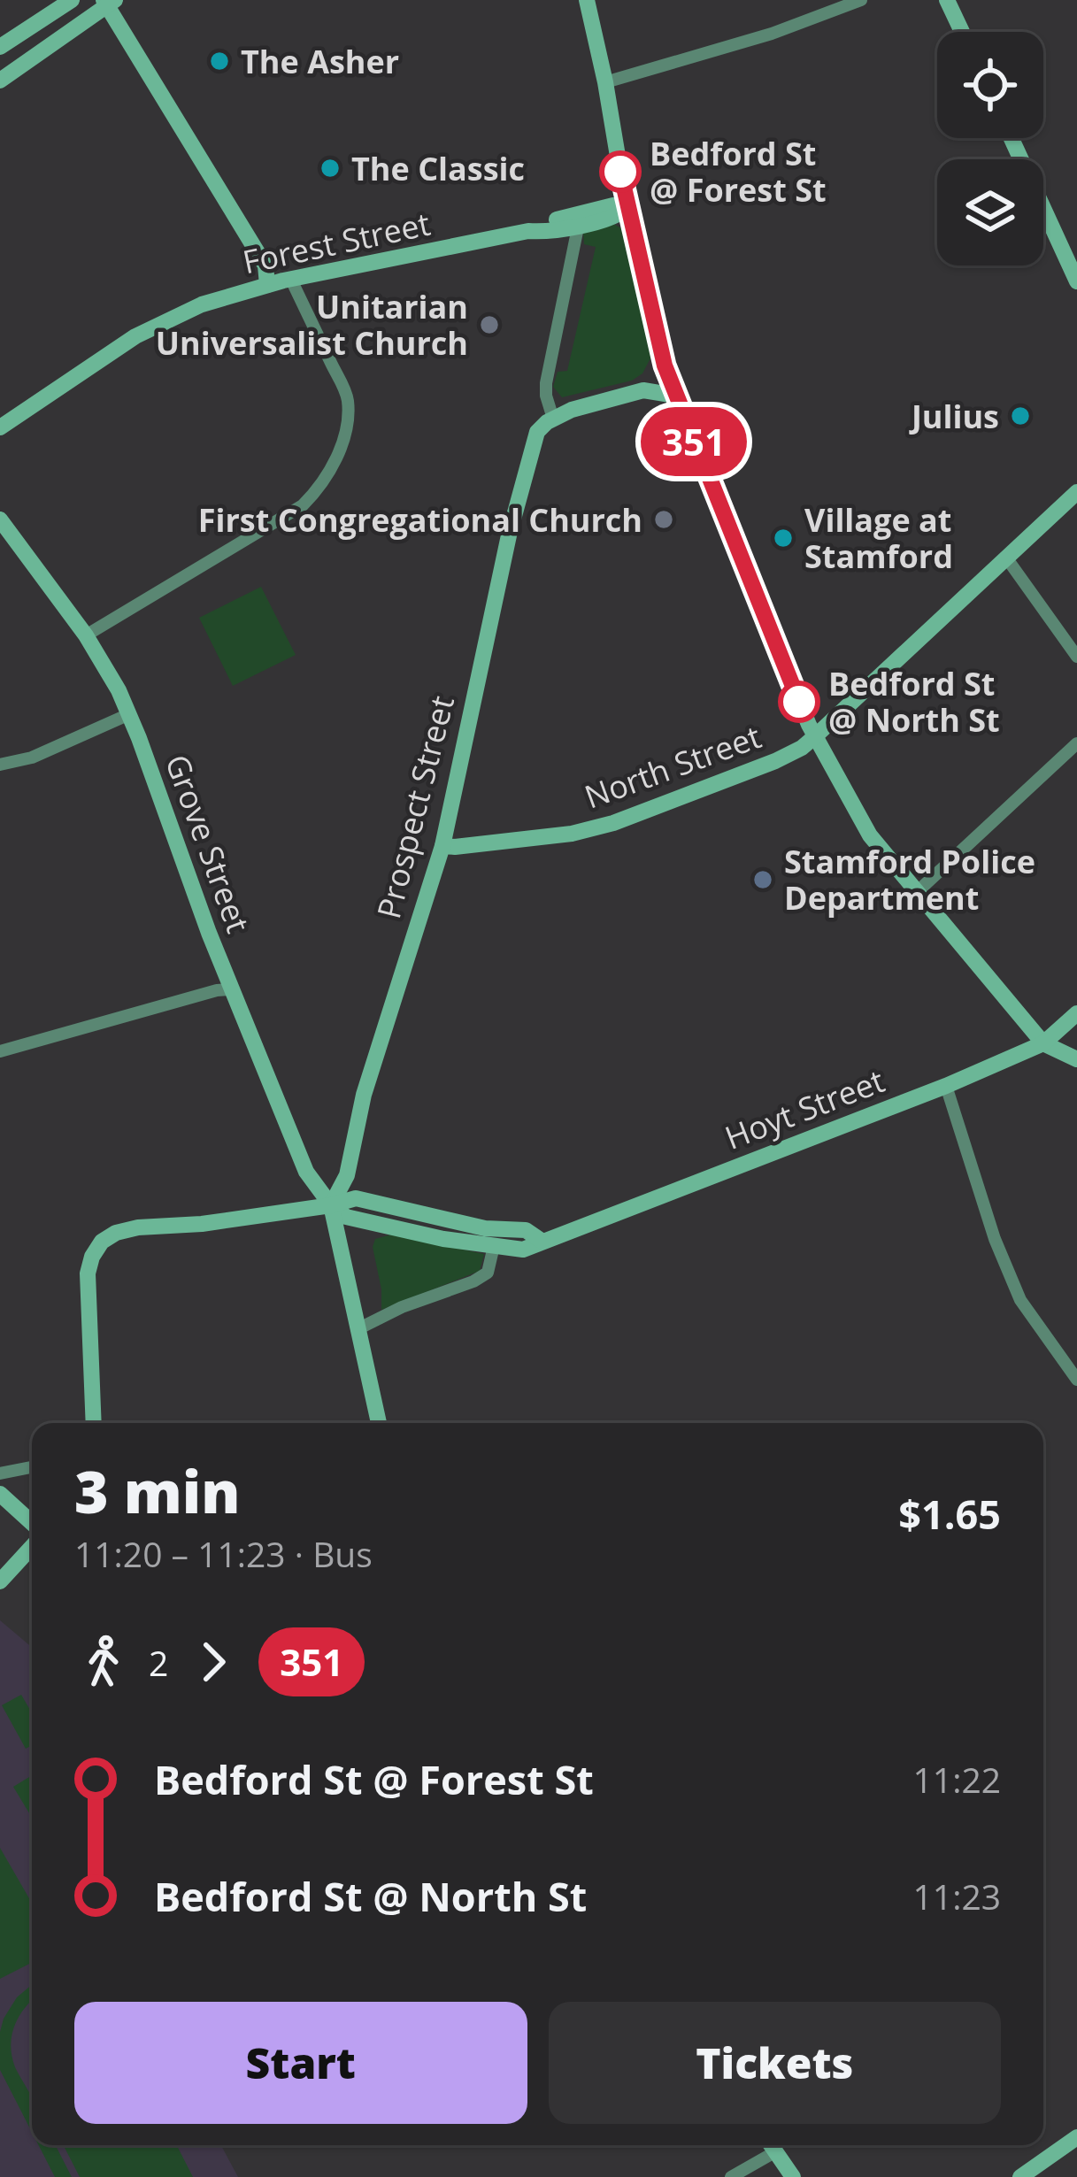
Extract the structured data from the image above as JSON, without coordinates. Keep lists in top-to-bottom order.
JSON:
{
  "streets": {
    "main road": [
      "Forest Street",
      "North Street",
      "Prospect Street",
      "Grove Street",
      "Hoyt Street"
    ]
  },
  "crossings": [
    ["Forest Street", "Prospect Street"],
    ["North Street", "Prospect Street"],
    ["Prospect Street", "Grove Street"],
    ["Prospect Street", "Hoyt Street"],
    ["Grove Street", "Hoyt Street"]
  ],
  "places": [
    "The Asher",
    "The Classic",
    "Bedford St @ Forest St",
    "Unitarian Universalist Church",
    "Julius",
    "First Congregational Church",
    "Village at Stamford",
    "Bedford St @ North St",
    "Stamford Police Department"
  ],
  "lines": ["bus line 351"],
  "page": {
    "on_map": "351",
    "heading": ["3 min", "11:20 – 11:23 · Bus", "$1.65"],
    "legs": ["2", "351"],
    "list": [
      {
        "name": "Bedford St @ Forest St",
        "value": "11:22"
      },
      {
        "name": "Bedford St @ North St",
        "value": "11:23"
      }
    ],
    "buttons": ["Start", "Tickets"]
  }
}
